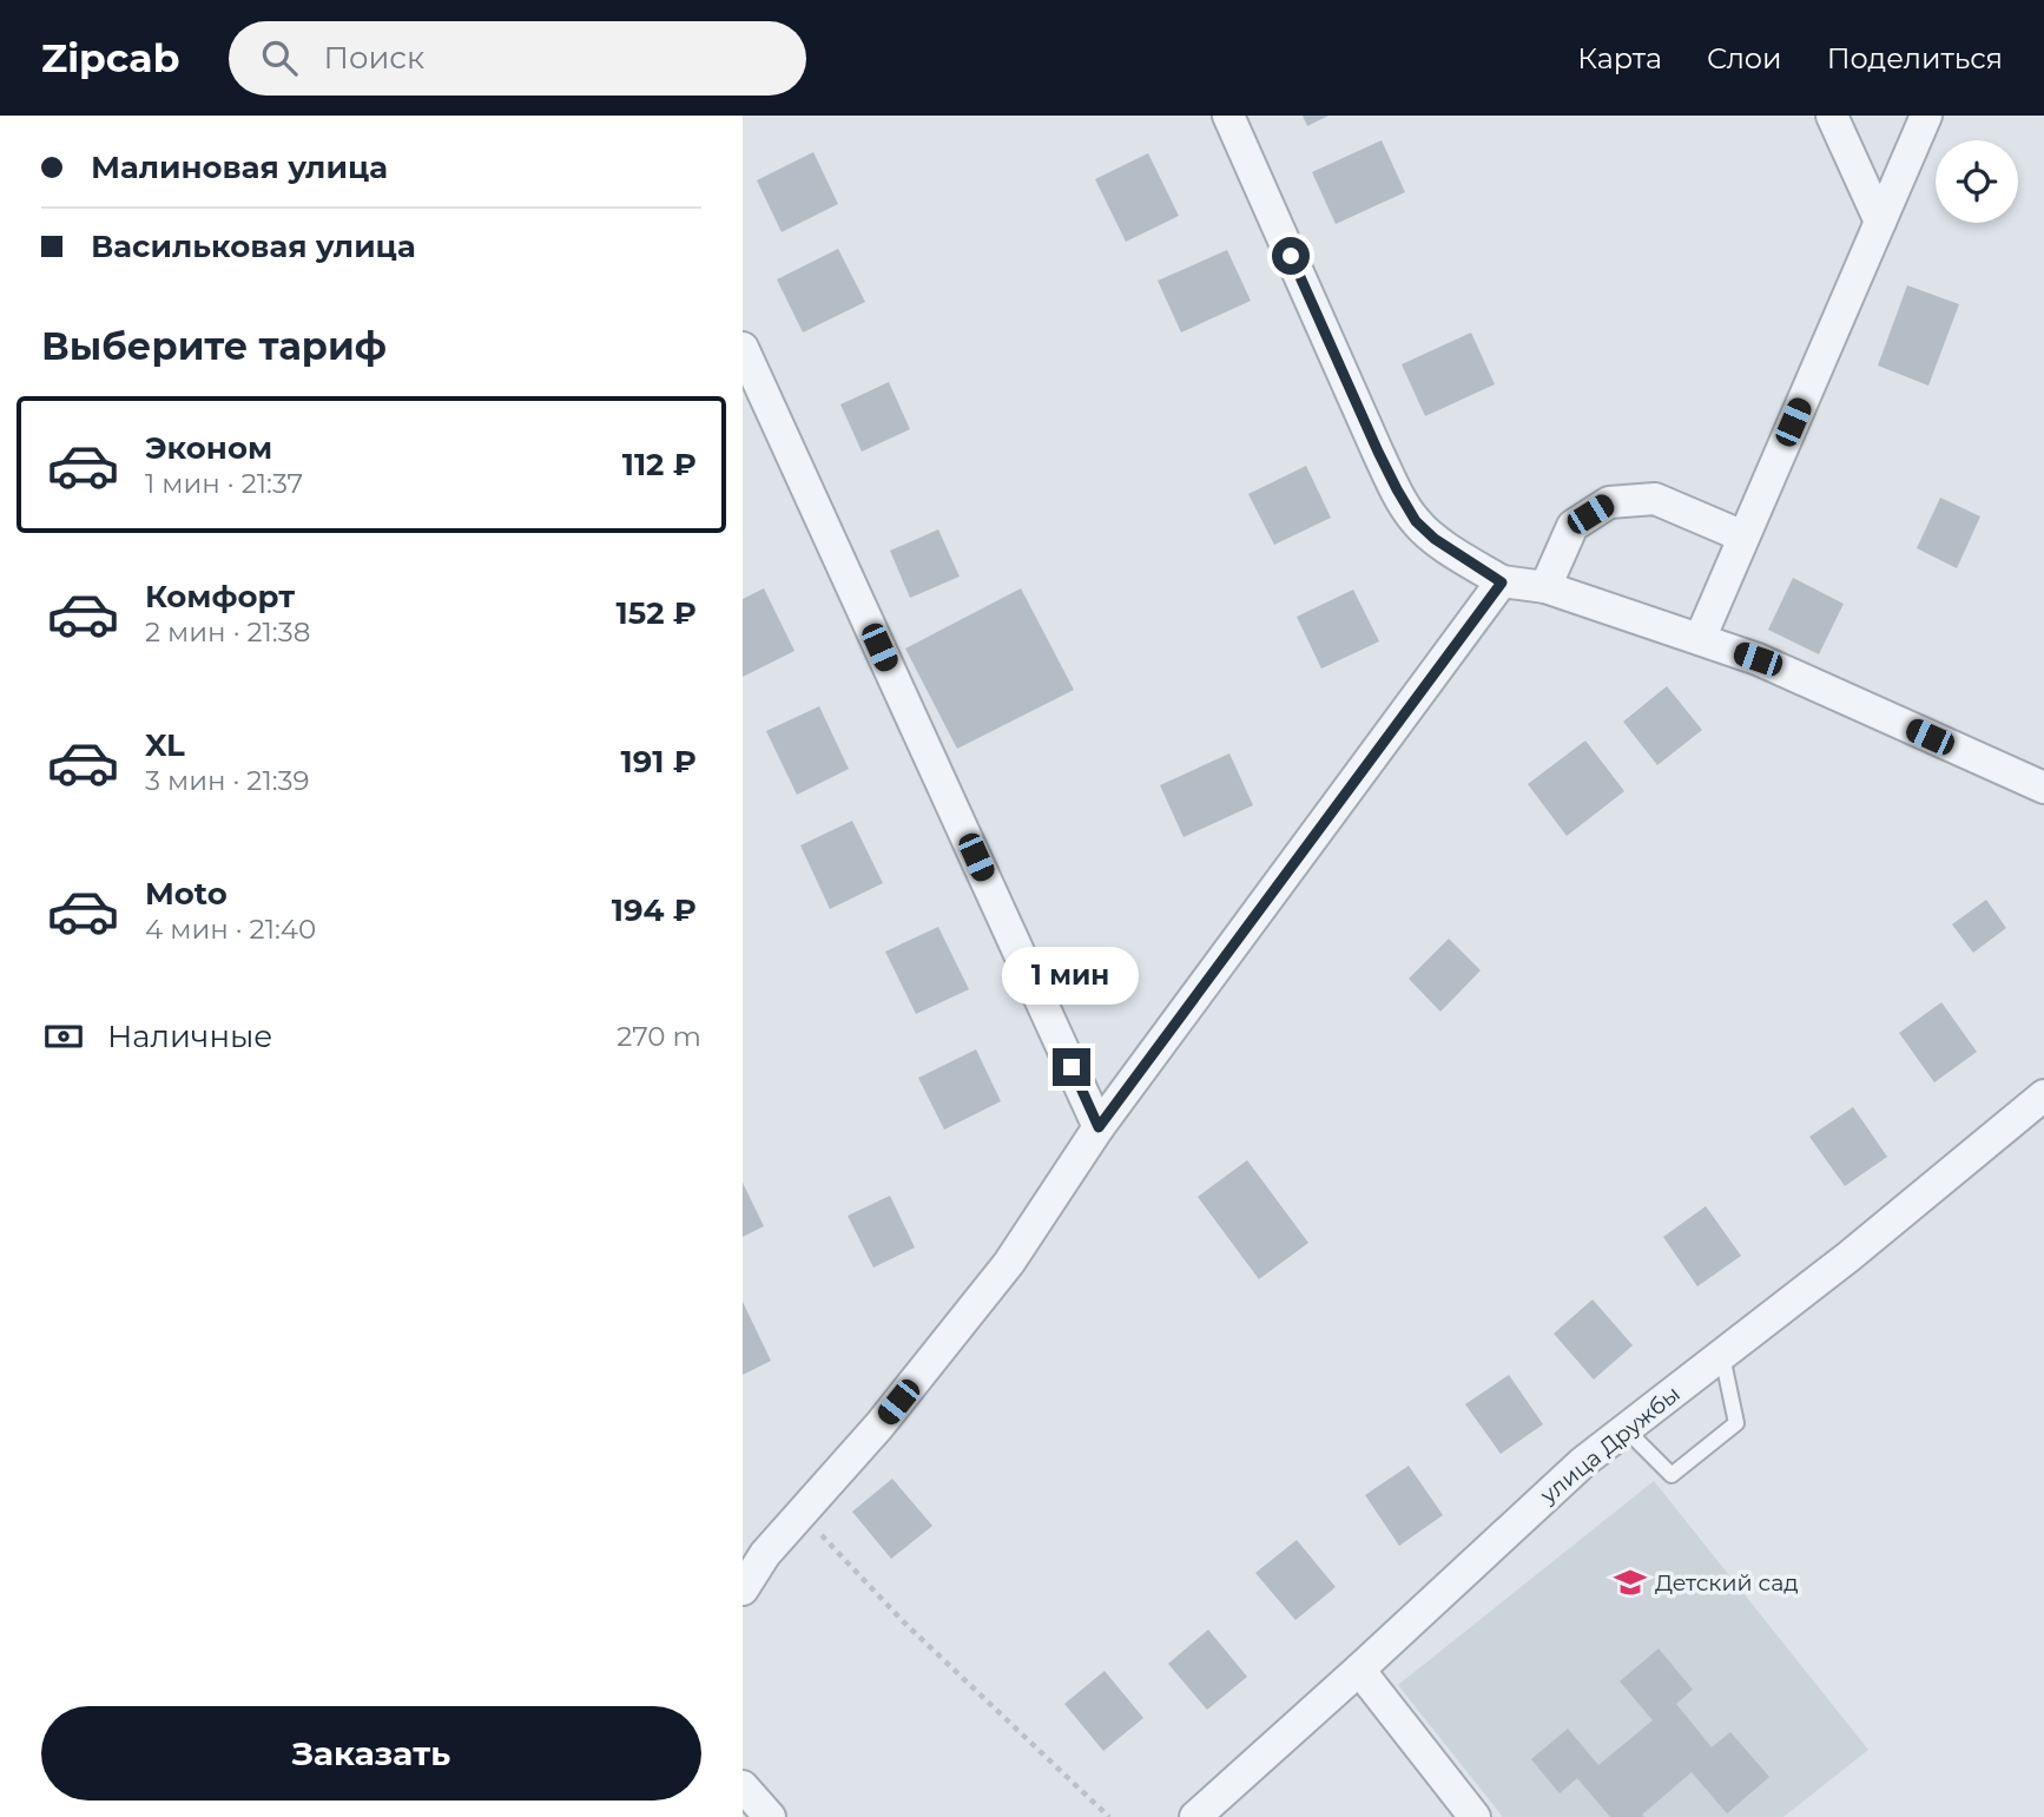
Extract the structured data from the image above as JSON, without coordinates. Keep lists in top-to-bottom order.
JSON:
{
  "streets": {
    "street": ["улица Дружбы"]
  },
  "places": {
    "school or university": ["Детский сад"]
  },
  "page": {
    "header": "Zipcab",
    "search": "Поиск",
    "nav": ["Карта", "Слои", "Поделиться"],
    "banner": ["Малиновая улица", "Васильковая улица"],
    "heading": "Выберите тариф",
    "list": [
      {
        "name": "Эконом",
        "note": "1 мин · 21:37",
        "value": "112 ₽"
      },
      {
        "name": "Комфорт",
        "note": "2 мин · 21:38",
        "value": "152 ₽"
      },
      {
        "name": "XL",
        "note": "3 мин · 21:39",
        "value": "191 ₽"
      },
      {
        "name": "Moto",
        "note": "4 мин · 21:40",
        "value": "194 ₽"
      }
    ],
    "bubble": "1 мин",
    "pay": ["Наличные", "270 m"],
    "buttons": "Заказать"
  }
}
